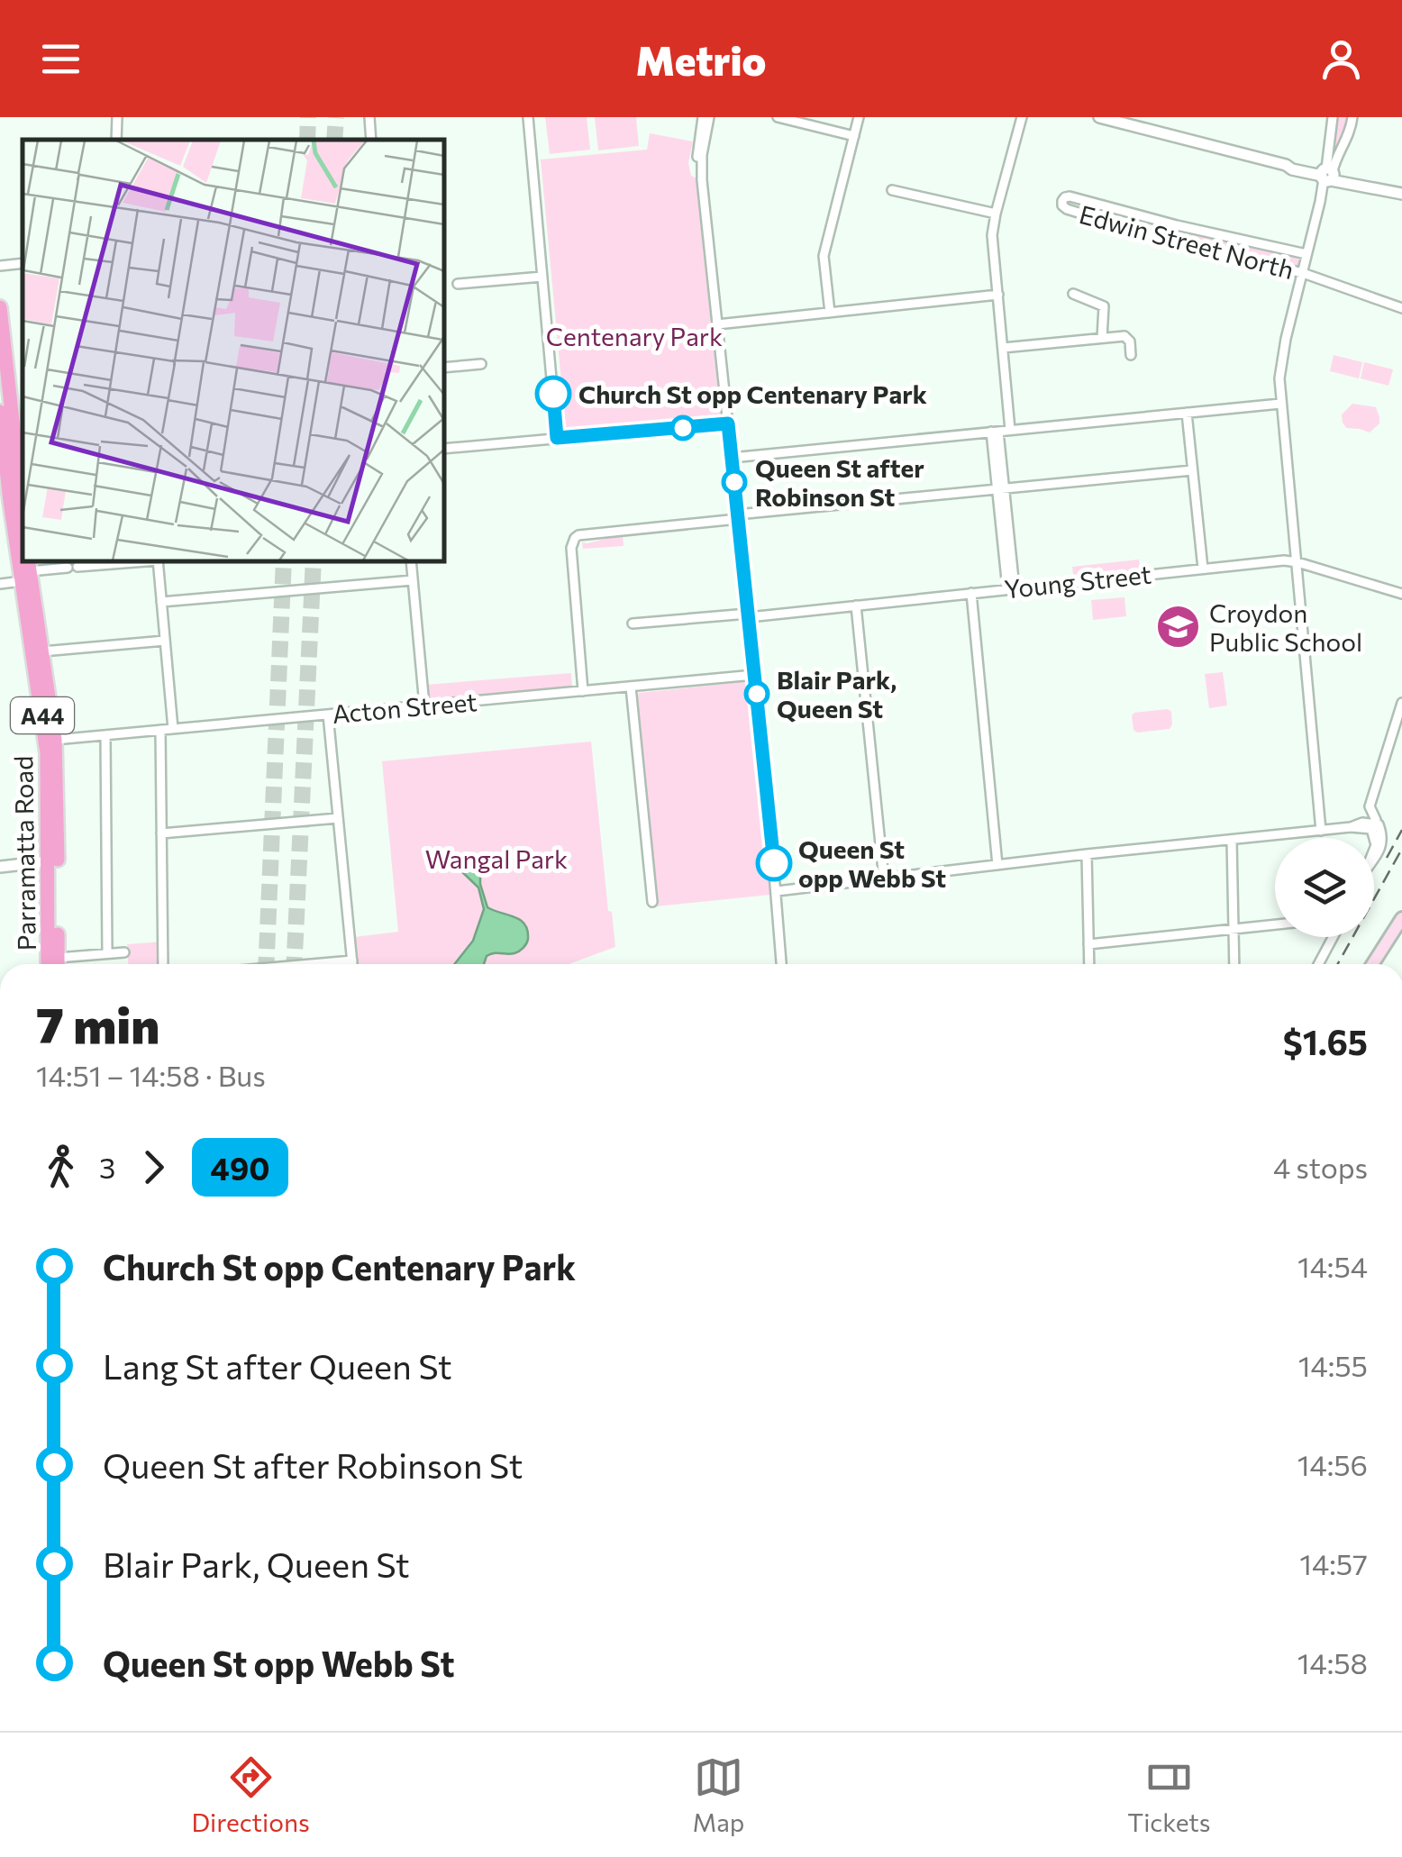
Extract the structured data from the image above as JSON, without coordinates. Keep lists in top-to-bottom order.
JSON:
{
  "streets": {
    "highway": ["A44", "Parramatta Road"],
    "street": ["Edwin Street North", "Young Street", "Acton Street"]
  },
  "crossings": [
    ["Acton Street", "Parramatta Road"]
  ],
  "parks": ["Centenary Park", "Wangal Park"],
  "places": {
    "other": [
      "Church St opp Centenary Park",
      "Queen St after Robinson St",
      "Blair Park, Queen St",
      "Queen St opp Webb St"
    ],
    "school or university": ["Croydon Public School"]
  },
  "lines": ["bus line 490"],
  "page": {
    "header": "Metrio",
    "heading": ["7 min", "14:51 – 14:58 · Bus", "$1.65"],
    "legs": ["3", "490", "4 stops"],
    "list": [
      {
        "name": "Church St opp Centenary Park",
        "value": "14:54"
      },
      {
        "name": "Lang St after Queen St",
        "value": "14:55"
      },
      {
        "name": "Queen St after Robinson St",
        "value": "14:56"
      },
      {
        "name": "Blair Park, Queen St",
        "value": "14:57"
      },
      {
        "name": "Queen St opp Webb St",
        "value": "14:58"
      }
    ],
    "tabs": ["Directions", "Map", "Tickets"]
  }
}
